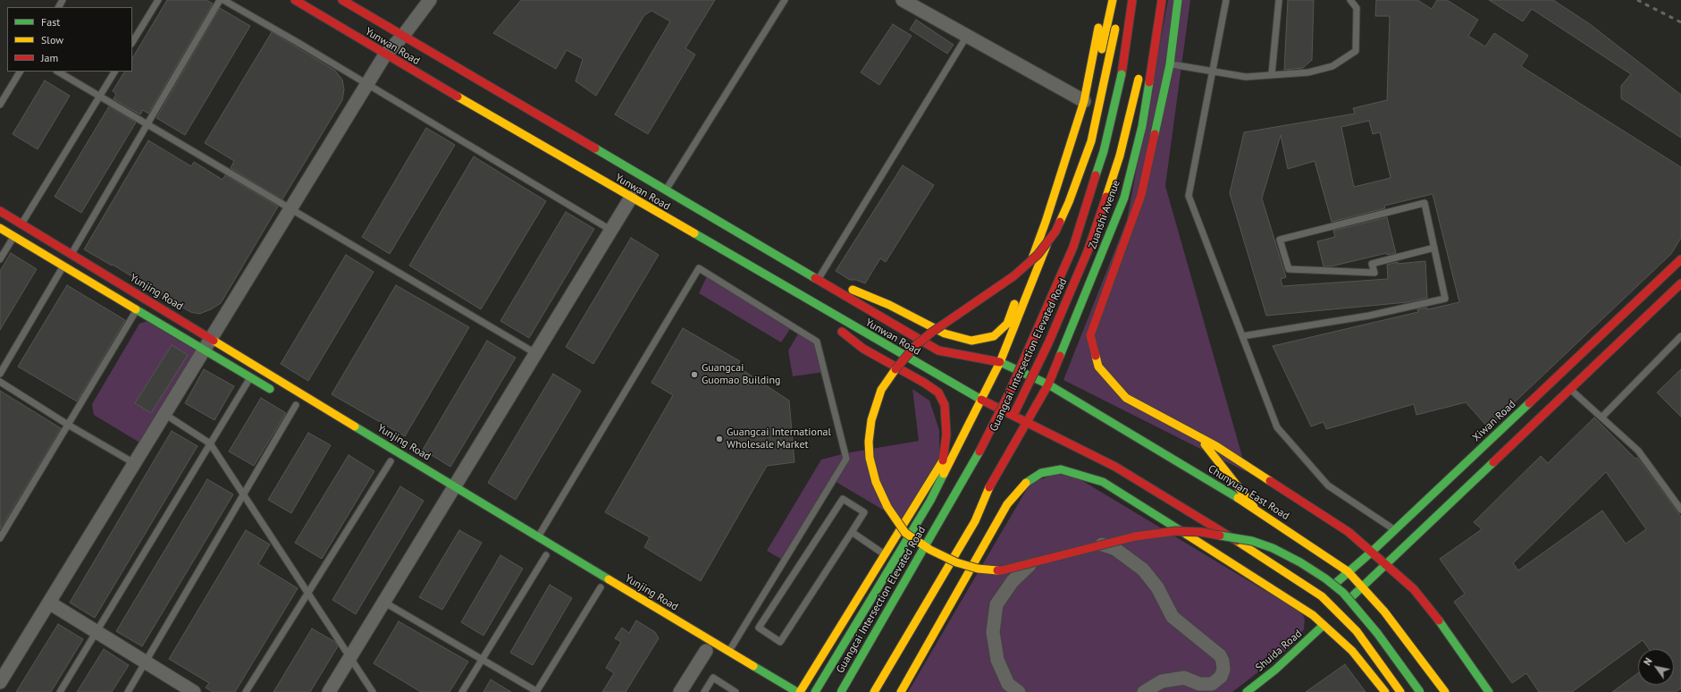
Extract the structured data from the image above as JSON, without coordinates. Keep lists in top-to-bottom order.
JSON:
{
  "streets": {
    "main road": [
      "Yunwan Road",
      "Zuanshi Avenue",
      "Yunjing Road",
      "Guangcai Intersection Elevated Road",
      "Xiwan Road",
      "Chunyuan East Road",
      "Shuida Road"
    ]
  },
  "crossings": [
    ["Yunwan Road", "Chunyuan East Road"],
    ["Zuanshi Avenue", "Chunyuan East Road"],
    ["Xiwan Road", "Chunyuan East Road"]
  ],
  "places": ["Guangcai Guomao Building", "Guangcai International Wholesale Market"],
  "legend": ["Fast", "Slow", "Jam"],
  "north": "top left"
}
